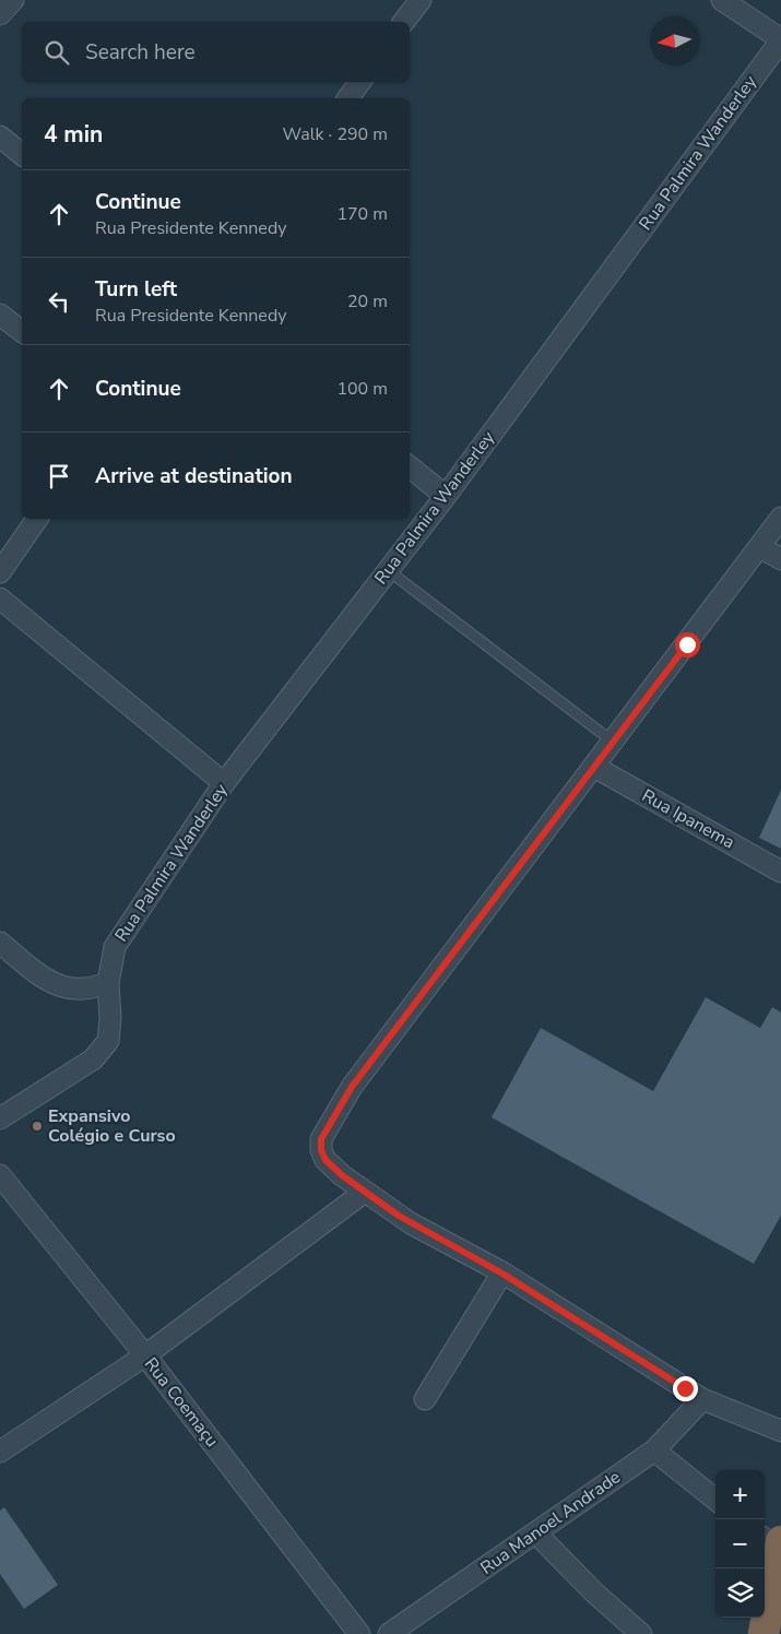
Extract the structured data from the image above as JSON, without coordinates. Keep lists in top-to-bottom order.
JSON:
{
  "streets": {
    "street": [
      "Rua Palmira Wanderley",
      "Rua Ipanema",
      "Rua Coemaçu",
      "Rua Manoel Andrade"
    ]
  },
  "places": ["Expansivo Colégio e Curso"],
  "north": "left",
  "page": {
    "search": "Search here",
    "heading": ["4 min", "Walk · 290 m"],
    "list": [
      ["Continue", "Rua Presidente Kennedy", "170 m"],
      ["Turn left", "Rua Presidente Kennedy", "20 m"],
      ["Continue", "100 m"],
      "Arrive at destination"
    ],
    "map_buttons": ["+", "−"]
  }
}
